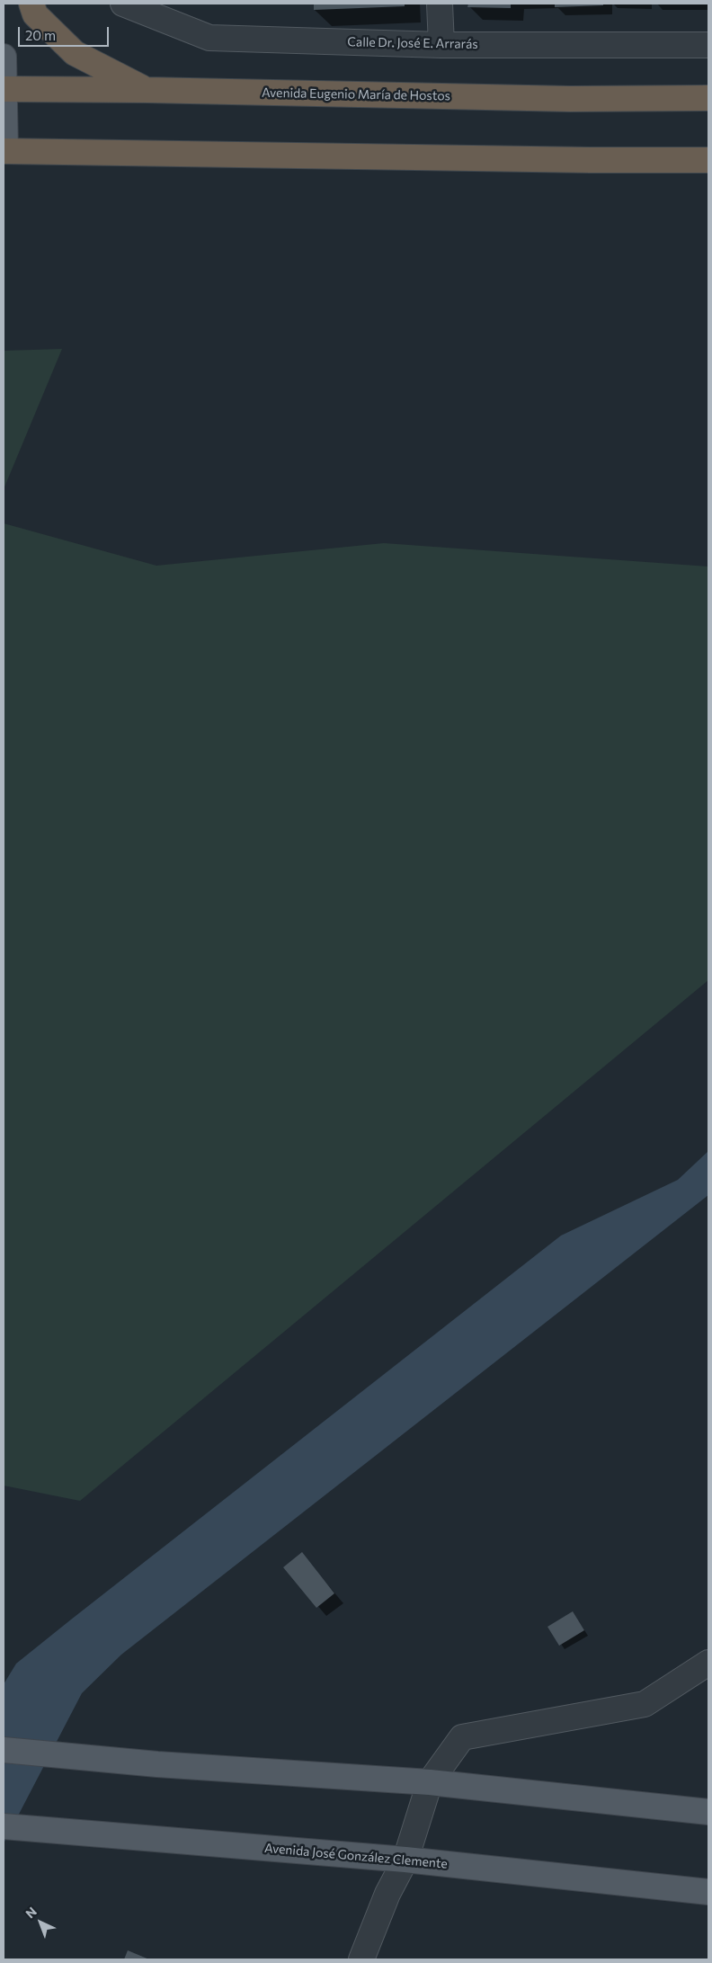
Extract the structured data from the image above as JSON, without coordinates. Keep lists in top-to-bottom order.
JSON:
{
  "streets": {
    "highway": ["Avenida Eugenio María de Hostos"],
    "main road": ["Avenida José González Clemente"],
    "street": ["Calle Dr. José E. Arrarás"]
  },
  "scale_bar": "20 m",
  "north": "top left"
}
